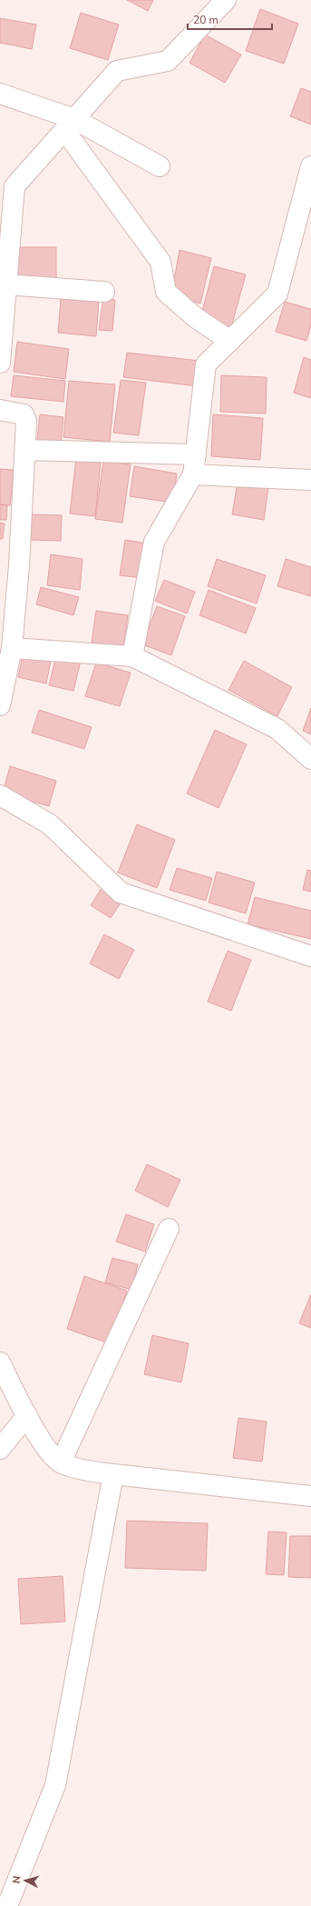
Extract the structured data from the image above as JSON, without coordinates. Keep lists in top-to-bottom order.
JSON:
{
  "scale_bar": "20 m",
  "north": "left"
}
